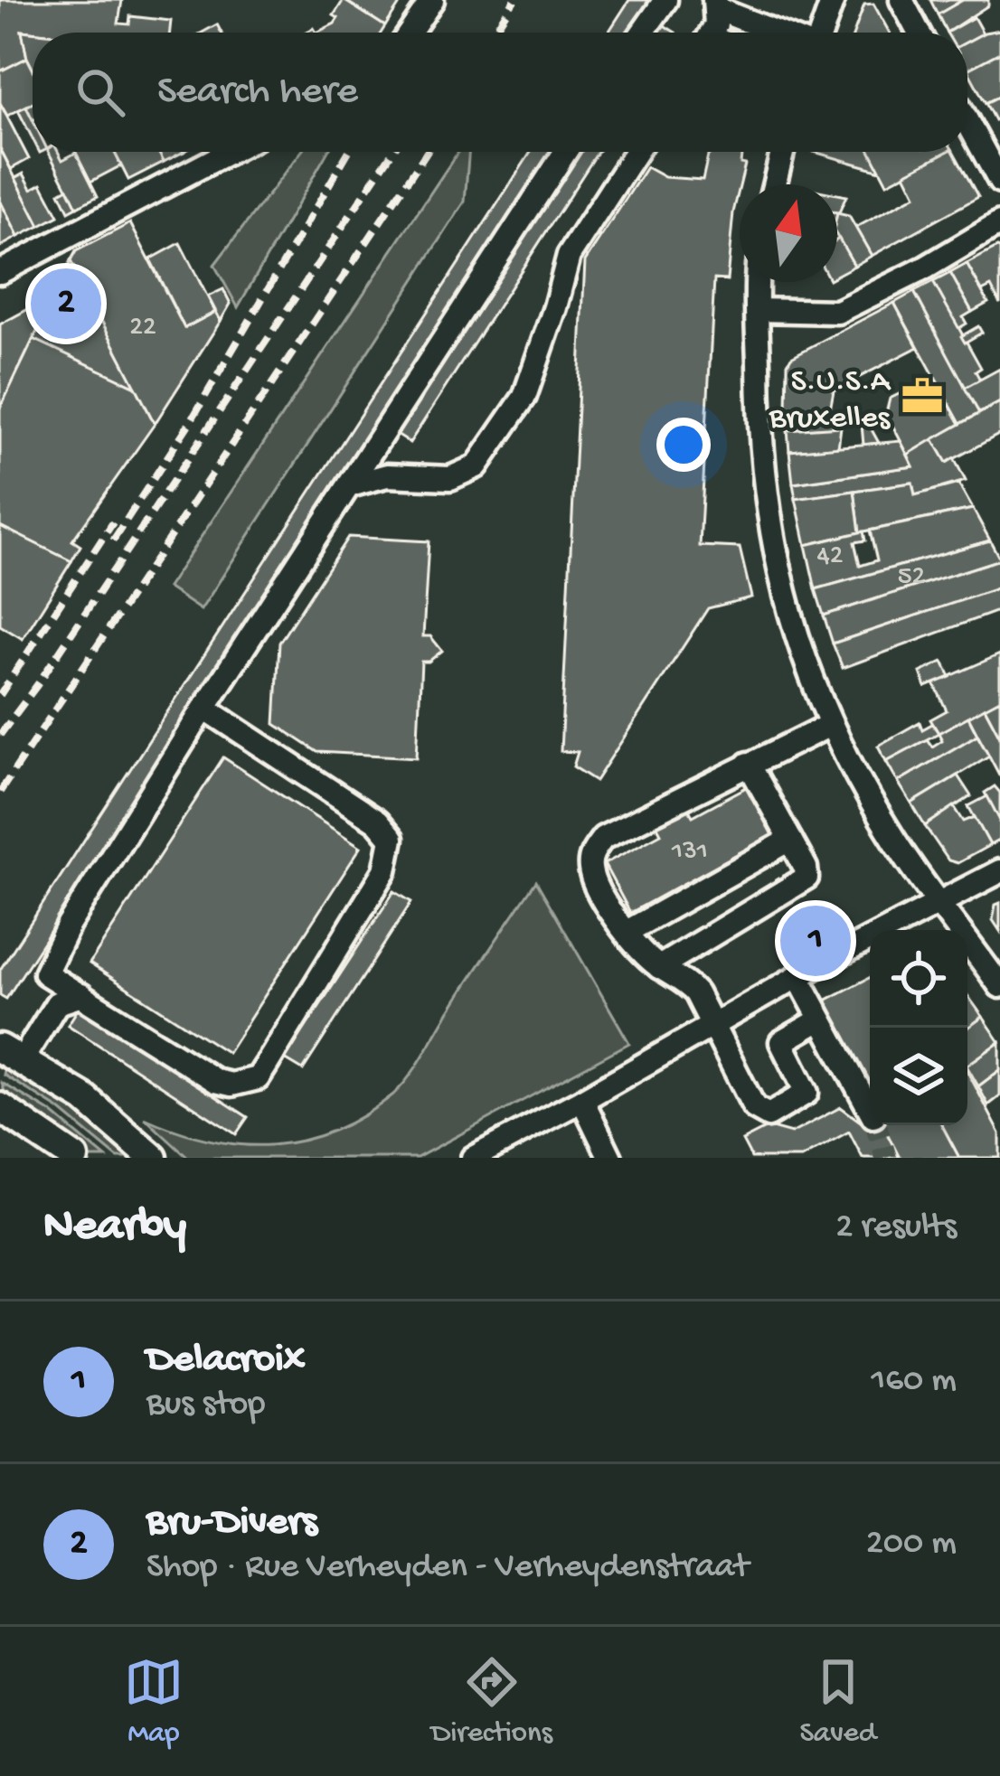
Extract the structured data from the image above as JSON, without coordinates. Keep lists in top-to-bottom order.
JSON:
{
  "places": {
    "office": ["S.U.S.A Bruxelles"]
  },
  "house_numbers": [
    "22",
    "42",
    "52",
    "131"
  ],
  "north": "top",
  "page": {
    "search": "Search here",
    "pins": ["2", "1"],
    "heading": ["Nearby", "2 results"],
    "list": [
      {
        "mark": "1",
        "name": "Delacroix",
        "note": "Bus stop",
        "value": "160 m"
      },
      {
        "mark": "2",
        "name": "Bru-Divers",
        "note": "Shop · Rue Verheyden - Verheydenstraat",
        "value": "200 m"
      }
    ],
    "nav": ["Map", "Directions", "Saved"]
  }
}
